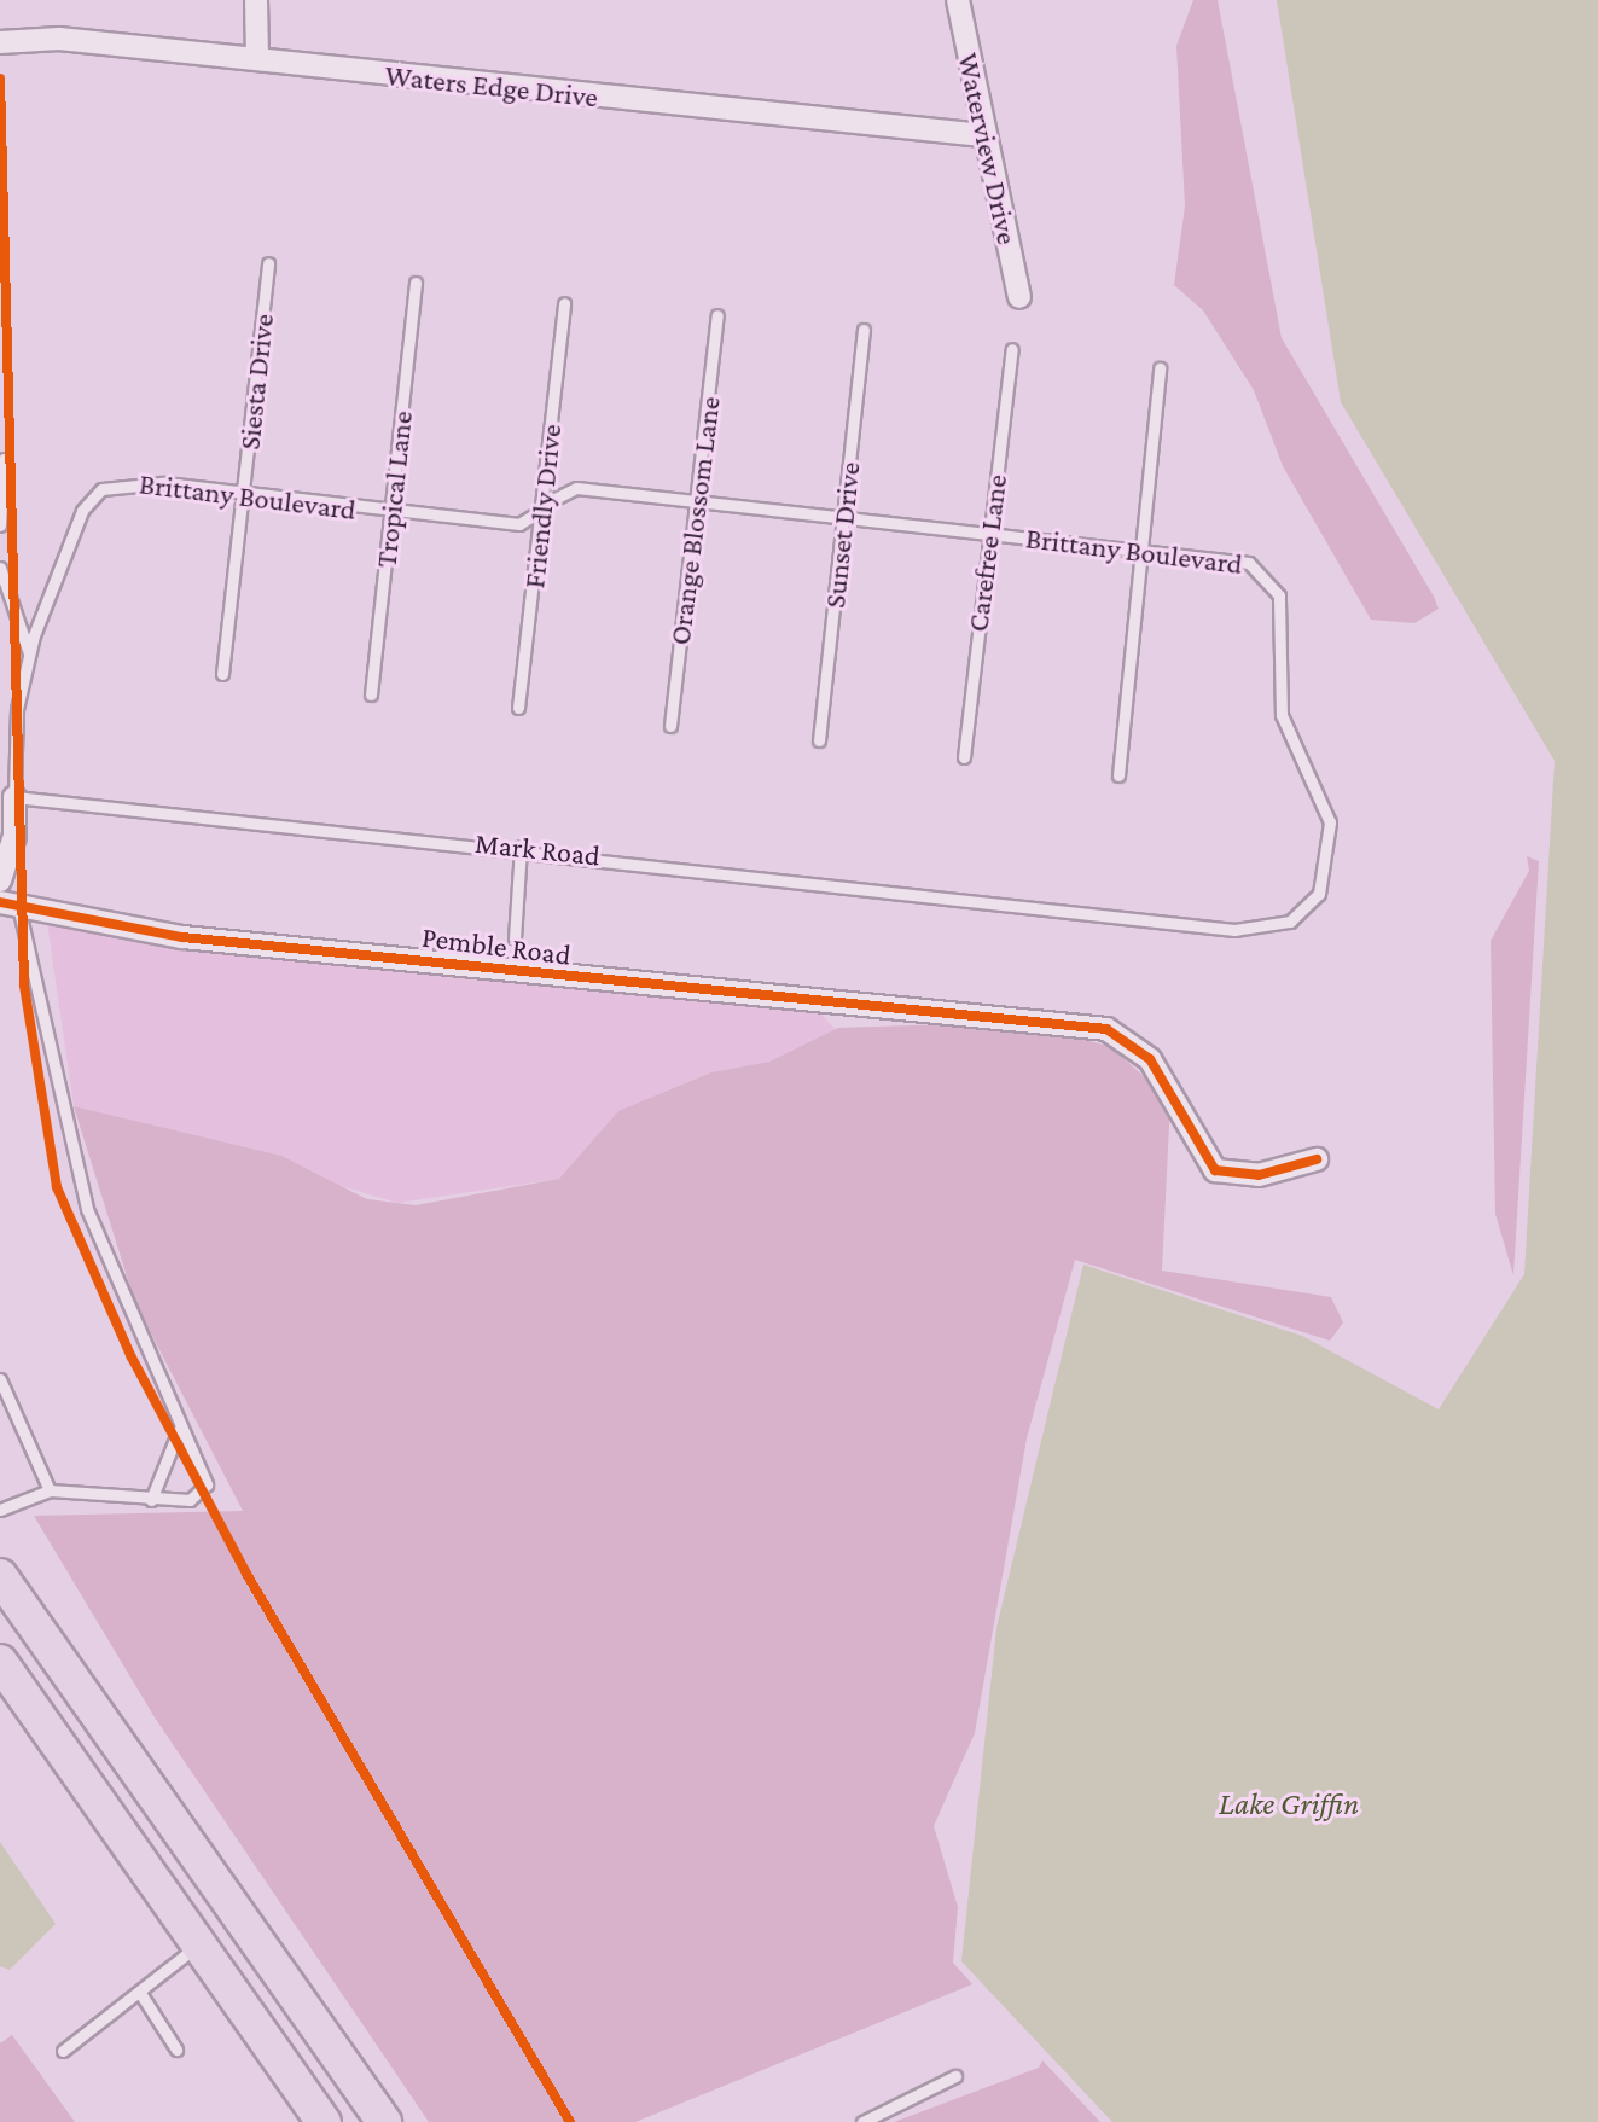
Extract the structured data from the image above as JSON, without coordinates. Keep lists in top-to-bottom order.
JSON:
{
  "streets": {
    "street": ["Waters Edge Drive", "Waterview Drive", "Pemble Road"],
    "lane": [
      "Siesta Drive",
      "Tropical Lane",
      "Brittany Boulevard",
      "Friendly Drive",
      "Orange Blossom Lane",
      "Sunset Drive",
      "Carefree Lane",
      "Mark Road"
    ]
  },
  "crossings": [
    ["Waters Edge Drive", "Waterview Drive"],
    ["Siesta Drive", "Brittany Boulevard"],
    ["Tropical Lane", "Brittany Boulevard"],
    ["Brittany Boulevard", "Friendly Drive"],
    ["Brittany Boulevard", "Orange Blossom Lane"],
    ["Brittany Boulevard", "Sunset Drive"],
    ["Brittany Boulevard", "Carefree Lane"],
    ["Brittany Boulevard", "Mark Road"]
  ],
  "water": ["Lake Griffin"]
}
